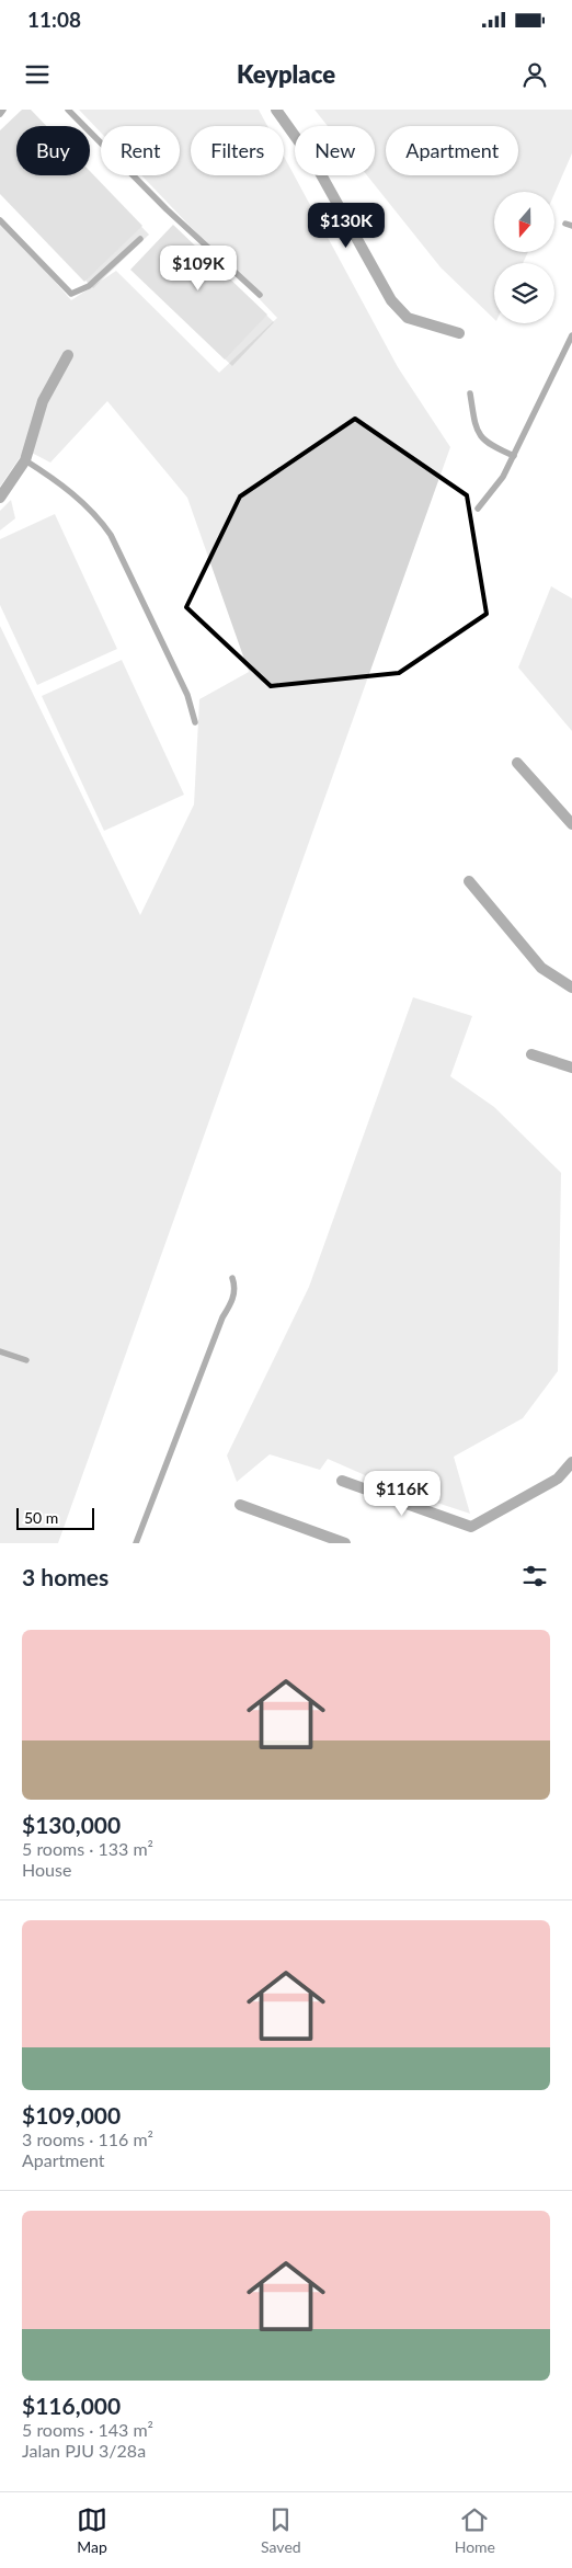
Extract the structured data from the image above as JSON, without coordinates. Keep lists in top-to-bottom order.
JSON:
{
  "scale_bar": "50 m",
  "north": "bottom",
  "page": {
    "status": "11:08",
    "header": "Keyplace",
    "chip": [
      "Buy",
      "Rent",
      "Filters",
      "New",
      "Apartment"
    ],
    "price": ["$130K", "$109K", "$116K"],
    "scale": "50 m",
    "heading": "3 homes",
    "list": [
      {
        "name": "$130,000",
        "note": "5 rooms · 133 m² · House"
      },
      {
        "name": "$109,000",
        "note": "3 rooms · 116 m² · Apartment"
      },
      {
        "name": "$116,000",
        "note": "5 rooms · 143 m² · Jalan PJU 3/28a"
      }
    ],
    "tabs": ["Map", "Saved", "Home"]
  }
}
